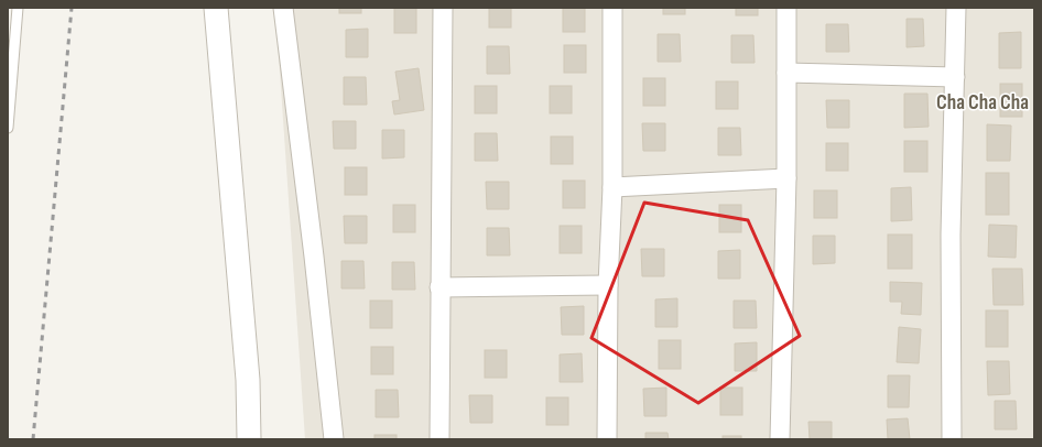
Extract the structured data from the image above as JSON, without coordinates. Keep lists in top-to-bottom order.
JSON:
{
  "districts": ["Cha Cha Cha"]
}
